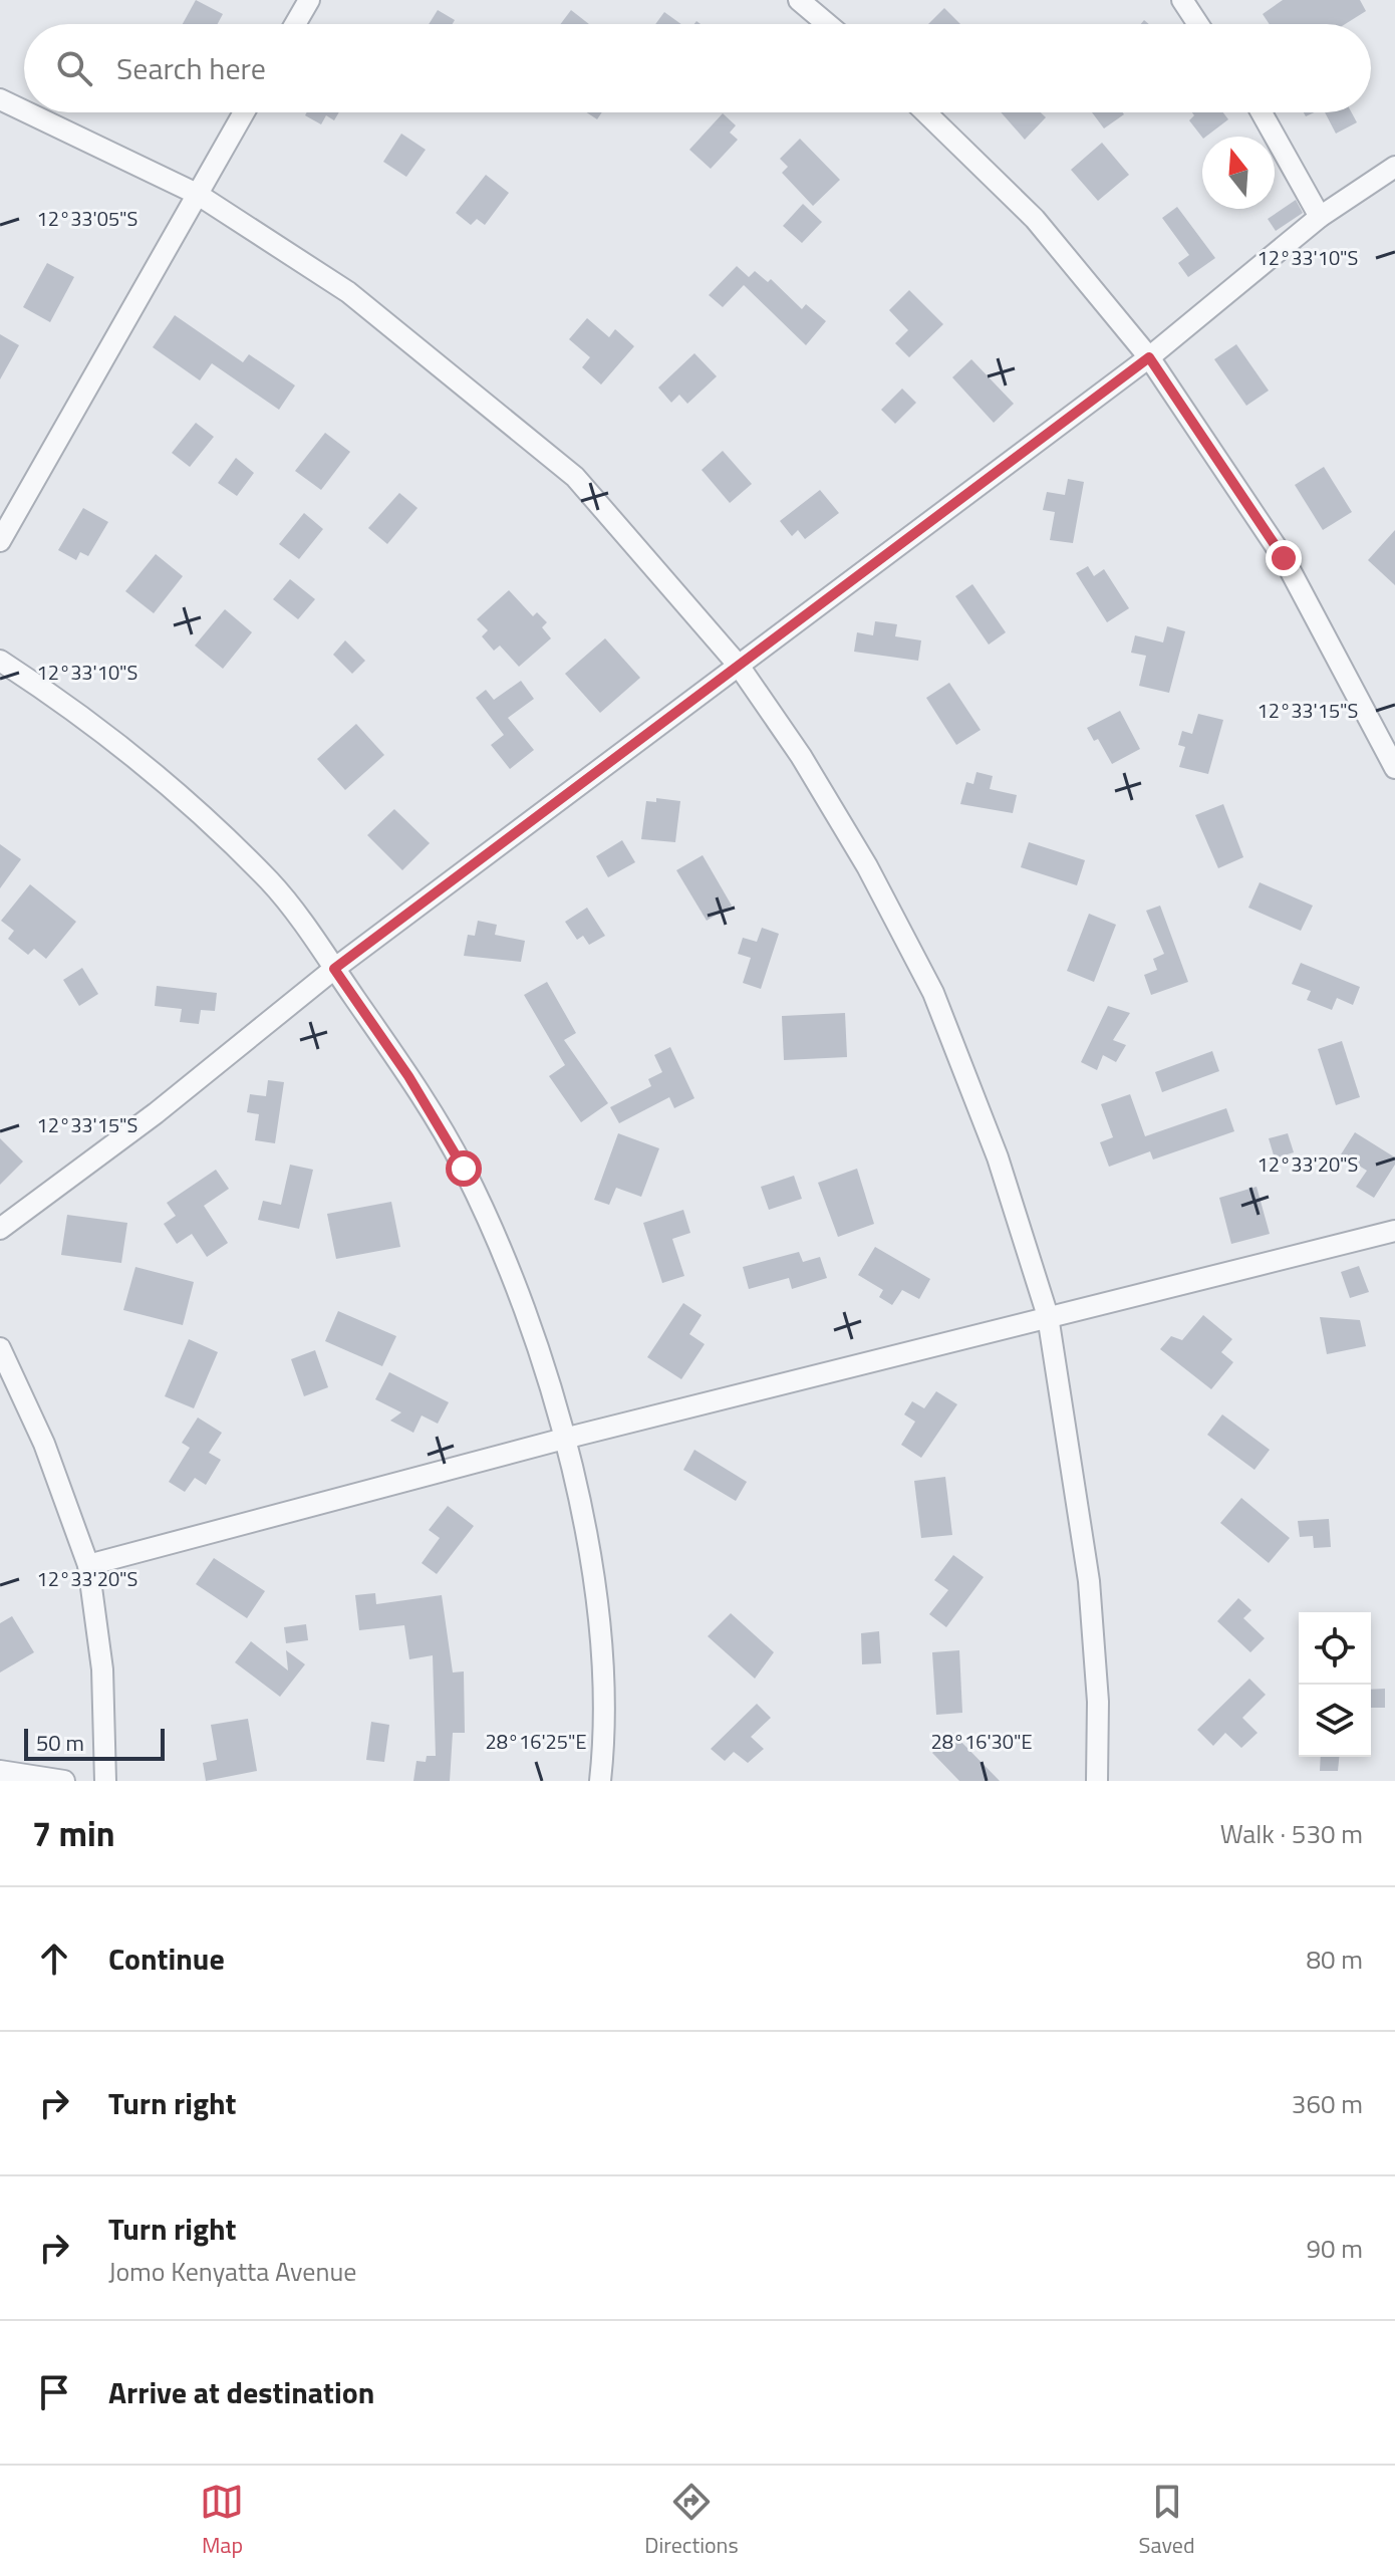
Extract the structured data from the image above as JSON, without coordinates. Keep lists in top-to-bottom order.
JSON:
{
  "scale_bar": "50 m",
  "north": "top",
  "page": {
    "search": "Search here",
    "scale": "50 m",
    "heading": ["7 min", "Walk · 530 m"],
    "list": [
      ["Continue", "80 m"],
      ["Turn right", "360 m"],
      ["Turn right", "Jomo Kenyatta Avenue", "90 m"],
      "Arrive at destination"
    ],
    "nav": ["Map", "Directions", "Saved"]
  },
  "coordinates": [
    "12°33'05\"S",
    "12°33'10\"S",
    "12°33'15\"S",
    "12°33'20\"S",
    "28°16'25\"E",
    "28°16'30\"E"
  ]
}
